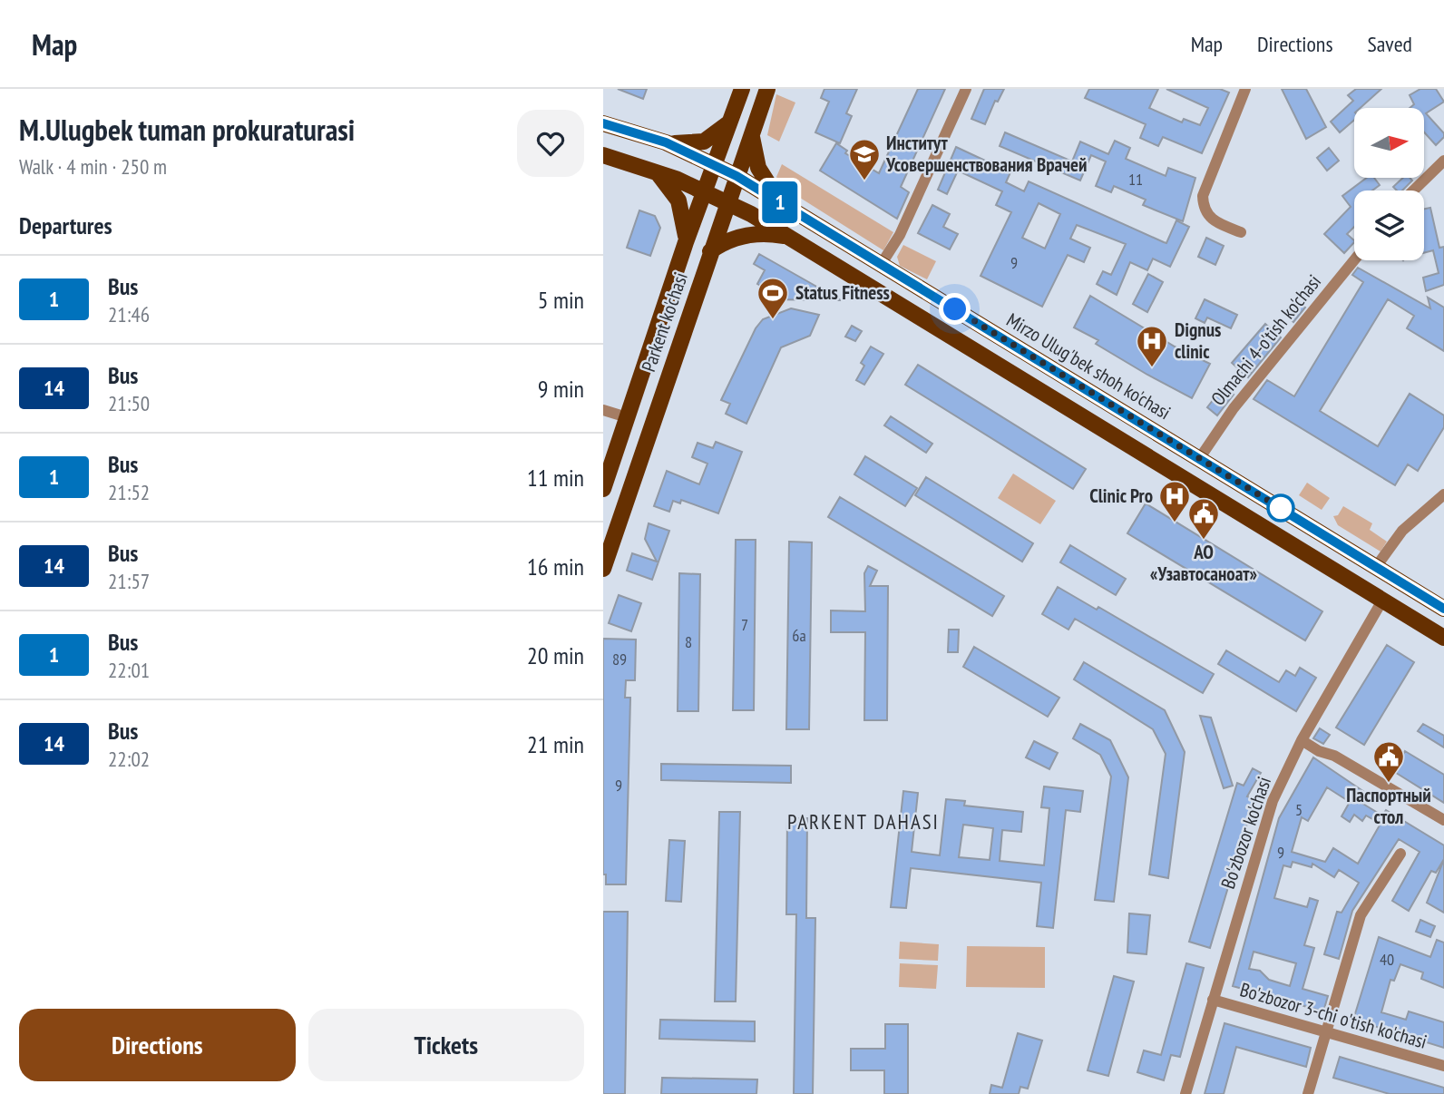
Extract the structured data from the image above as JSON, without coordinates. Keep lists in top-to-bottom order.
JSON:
{
  "streets": {
    "main road": ["Parkent ko'chasi", "Mirzo Ulug'bek shoh ko'chasi"],
    "street": ["Olmachi 4-o'tish ko'chasi", "Bo'zbozor ko'chasi", "Bo'zbozor 3-chi o'tish ko'chasi"]
  },
  "crossings": [
    ["Parkent ko'chasi", "Mirzo Ulug'bek shoh ko'chasi"],
    ["Olmachi 4-o'tish ko'chasi", "Mirzo Ulug'bek shoh ko'chasi"],
    ["Bo'zbozor ko'chasi", "Bo'zbozor 3-chi o'tish ko'chasi"]
  ],
  "districts": ["PARKENT DAHASI"],
  "places": {
    "school or university": ["Институт Усовершенствования Врачей"],
    "sports": ["Status Fitness"],
    "hospital": ["Dignus clinic", "Clinic Pro"],
    "public building": ["АО «Узавтосаноат»", "Паспортный стол"]
  },
  "lines": ["bus line 1"],
  "house_numbers": [
    "11",
    "9",
    "7",
    "6а",
    "8",
    "89",
    "9",
    "5",
    "9",
    "40"
  ],
  "north": "right",
  "page": {
    "header": "Map",
    "nav": ["Map", "Directions", "Saved"],
    "heading": [
      ["M.Ulugbek tuman prokuraturasi", "Walk · 4 min · 250 m"],
      "Departures"
    ],
    "on_map": "1",
    "list": [
      {
        "mark": "1",
        "name": "Bus",
        "note": "21:46",
        "value": "5 min"
      },
      {
        "mark": "14",
        "name": "Bus",
        "note": "21:50",
        "value": "9 min"
      },
      {
        "mark": "1",
        "name": "Bus",
        "note": "21:52",
        "value": "11 min"
      },
      {
        "mark": "14",
        "name": "Bus",
        "note": "21:57",
        "value": "16 min"
      },
      {
        "mark": "1",
        "name": "Bus",
        "note": "22:01",
        "value": "20 min"
      },
      {
        "mark": "14",
        "name": "Bus",
        "note": "22:02",
        "value": "21 min"
      }
    ],
    "buttons": ["Directions", "Tickets"]
  }
}
